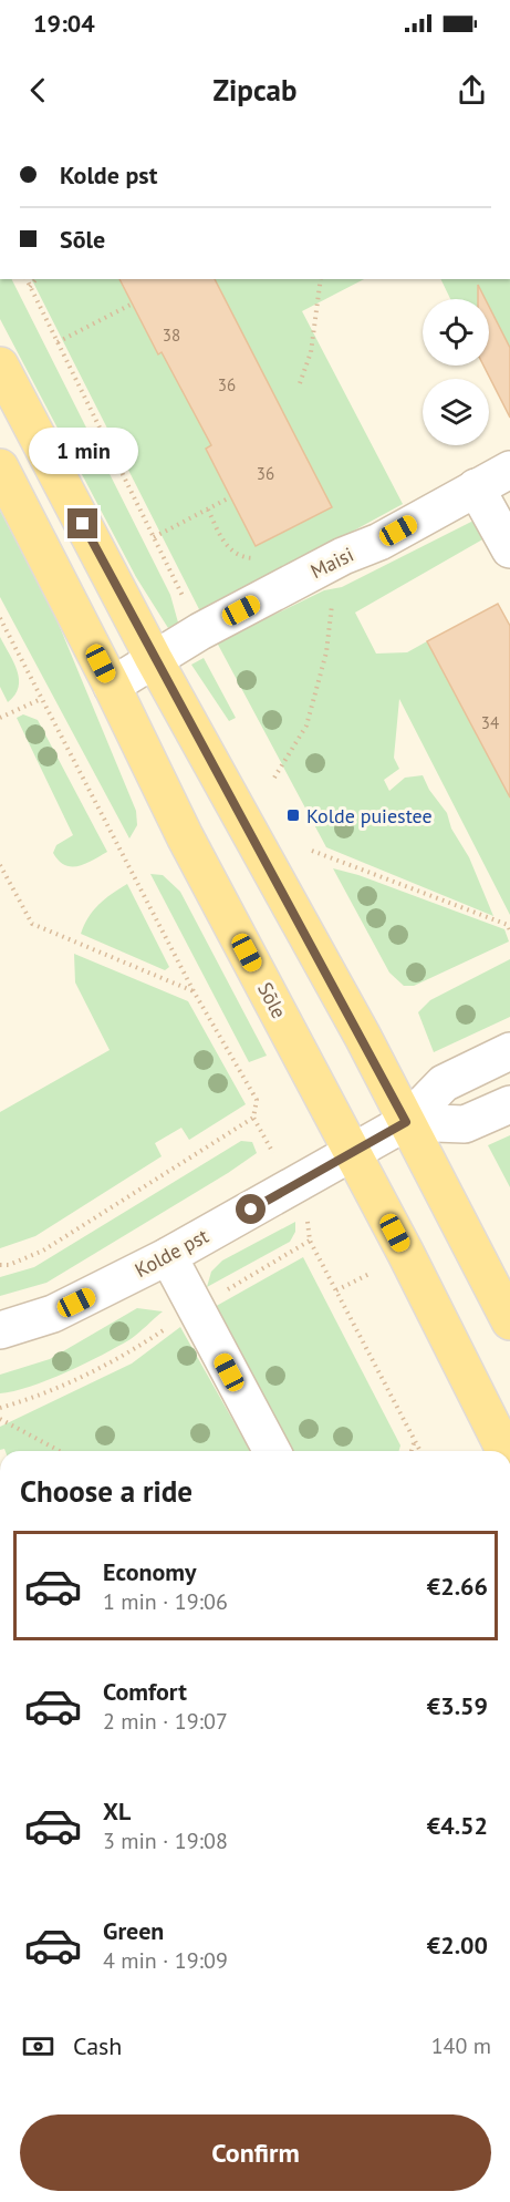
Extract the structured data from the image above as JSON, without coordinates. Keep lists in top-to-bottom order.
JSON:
{
  "streets": {
    "main road": ["Sõle"],
    "street": ["Maisi", "Kolde pst"]
  },
  "crossings": [
    ["Maisi", "Sõle"],
    ["Sõle", "Kolde pst"]
  ],
  "places": {
    "transit": ["Kolde puiestee"]
  },
  "house_numbers": [
    "38",
    "36",
    "36",
    "34"
  ],
  "page": {
    "status": "19:04",
    "header": "Zipcab",
    "banner": ["Kolde pst", "Sõle"],
    "bubble": "1 min",
    "heading": "Choose a ride",
    "list": [
      {
        "name": "Economy",
        "note": "1 min · 19:06",
        "value": "€2.66"
      },
      {
        "name": "Comfort",
        "note": "2 min · 19:07",
        "value": "€3.59"
      },
      {
        "name": "XL",
        "note": "3 min · 19:08",
        "value": "€4.52"
      },
      {
        "name": "Green",
        "note": "4 min · 19:09",
        "value": "€2.00"
      }
    ],
    "pay": ["Cash", "140 m"],
    "buttons": "Confirm"
  }
}
